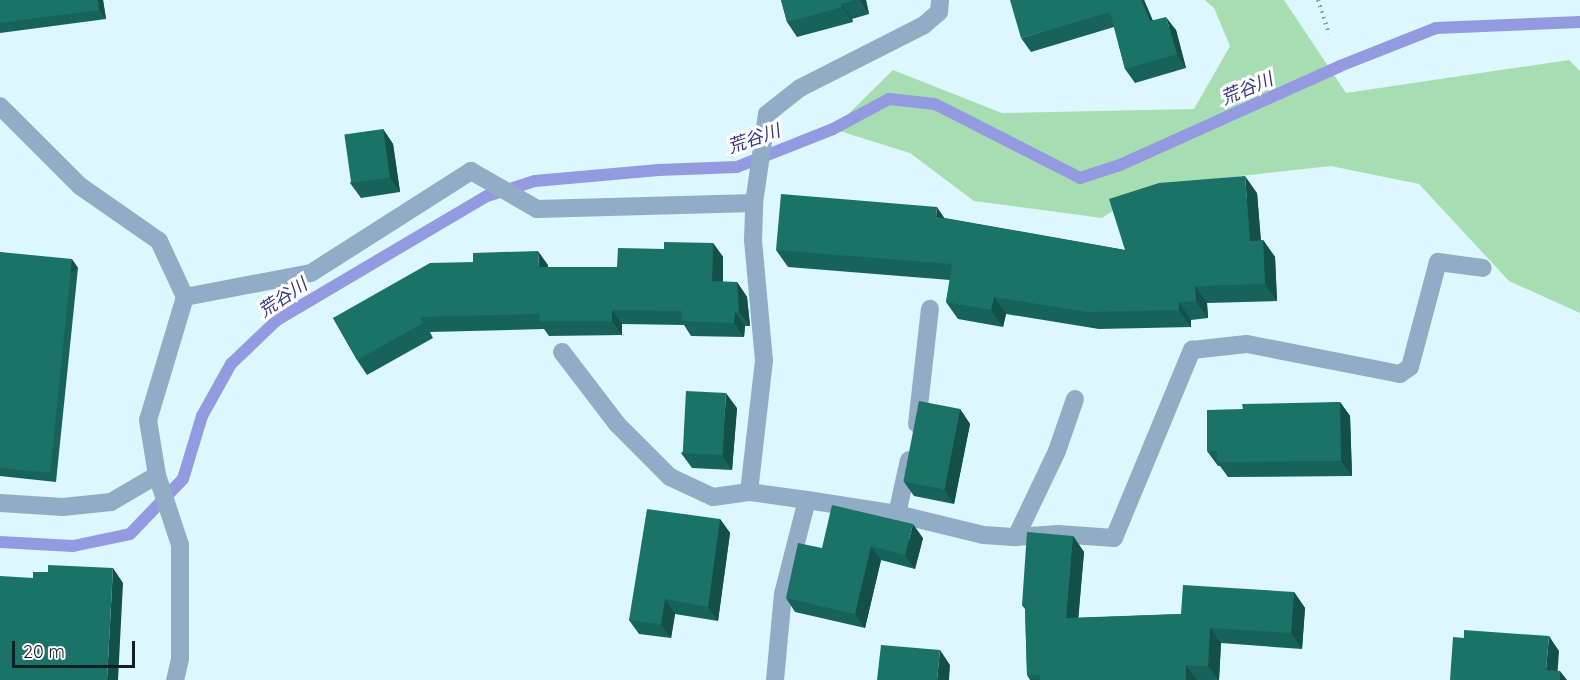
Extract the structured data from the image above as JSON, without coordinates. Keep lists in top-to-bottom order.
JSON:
{
  "water": ["荒谷川"],
  "scale_bar": "20 m"
}
